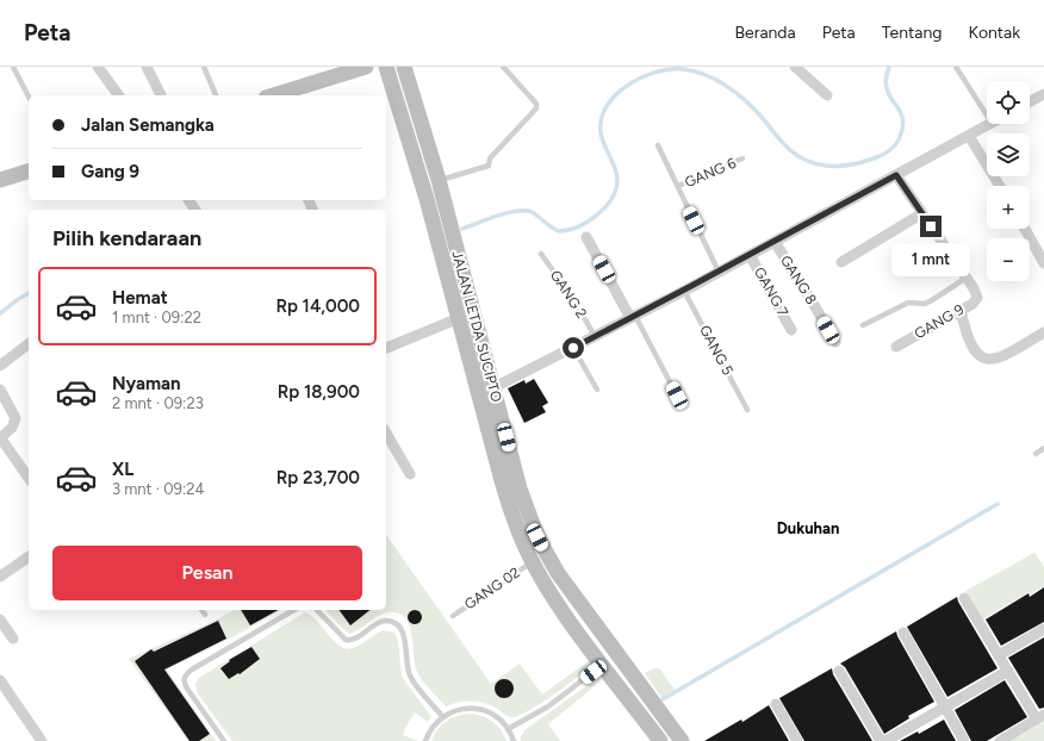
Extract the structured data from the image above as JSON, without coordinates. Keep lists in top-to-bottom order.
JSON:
{
  "streets": {
    "main road": ["JALAN LETDA SUCIPTO"],
    "street": ["GANG 8", "GANG 7", "GANG 9"],
    "lane": [
      "GANG 6",
      "GANG 2",
      "GANG 5",
      "GANG 02"
    ]
  },
  "crossings": [
    ["JALAN LETDA SUCIPTO", "GANG 02"]
  ],
  "districts": ["Dukuhan"],
  "page": {
    "header": "Peta",
    "nav": [
      "Beranda",
      "Peta",
      "Tentang",
      "Kontak"
    ],
    "map_buttons": ["+", "−"],
    "banner": ["Jalan Semangka", "Gang 9"],
    "heading": "Pilih kendaraan",
    "bubble": "1 mnt",
    "list": [
      {
        "name": "Hemat",
        "note": "1 mnt · 09:22",
        "value": "Rp 14,000"
      },
      {
        "name": "Nyaman",
        "note": "2 mnt · 09:23",
        "value": "Rp 18,900"
      },
      {
        "name": "XL",
        "note": "3 mnt · 09:24",
        "value": "Rp 23,700"
      }
    ],
    "buttons": "Pesan"
  }
}
